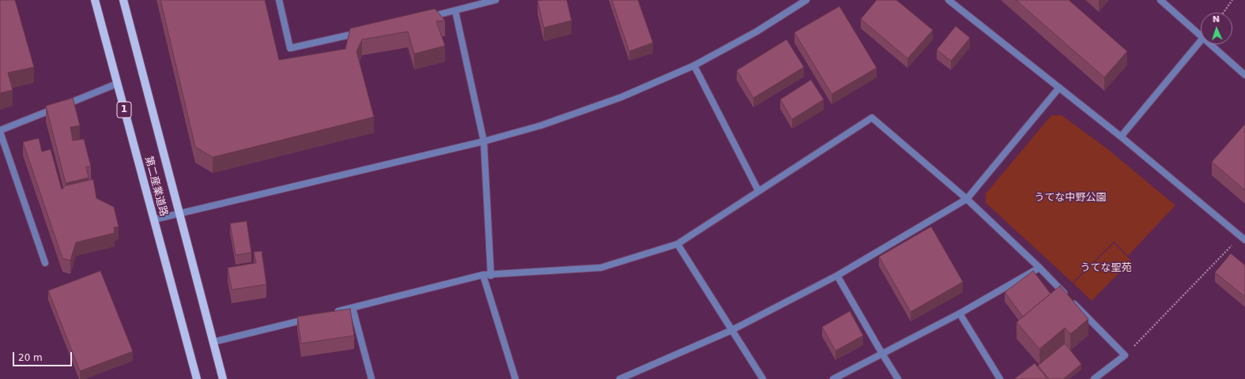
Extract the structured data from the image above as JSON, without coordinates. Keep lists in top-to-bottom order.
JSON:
{
  "streets": {
    "main road": ["1", "第二産業道路"]
  },
  "parks": ["うてな中野公園", "うてな聖苑"],
  "scale_bar": "20 m",
  "north": "top"
}
